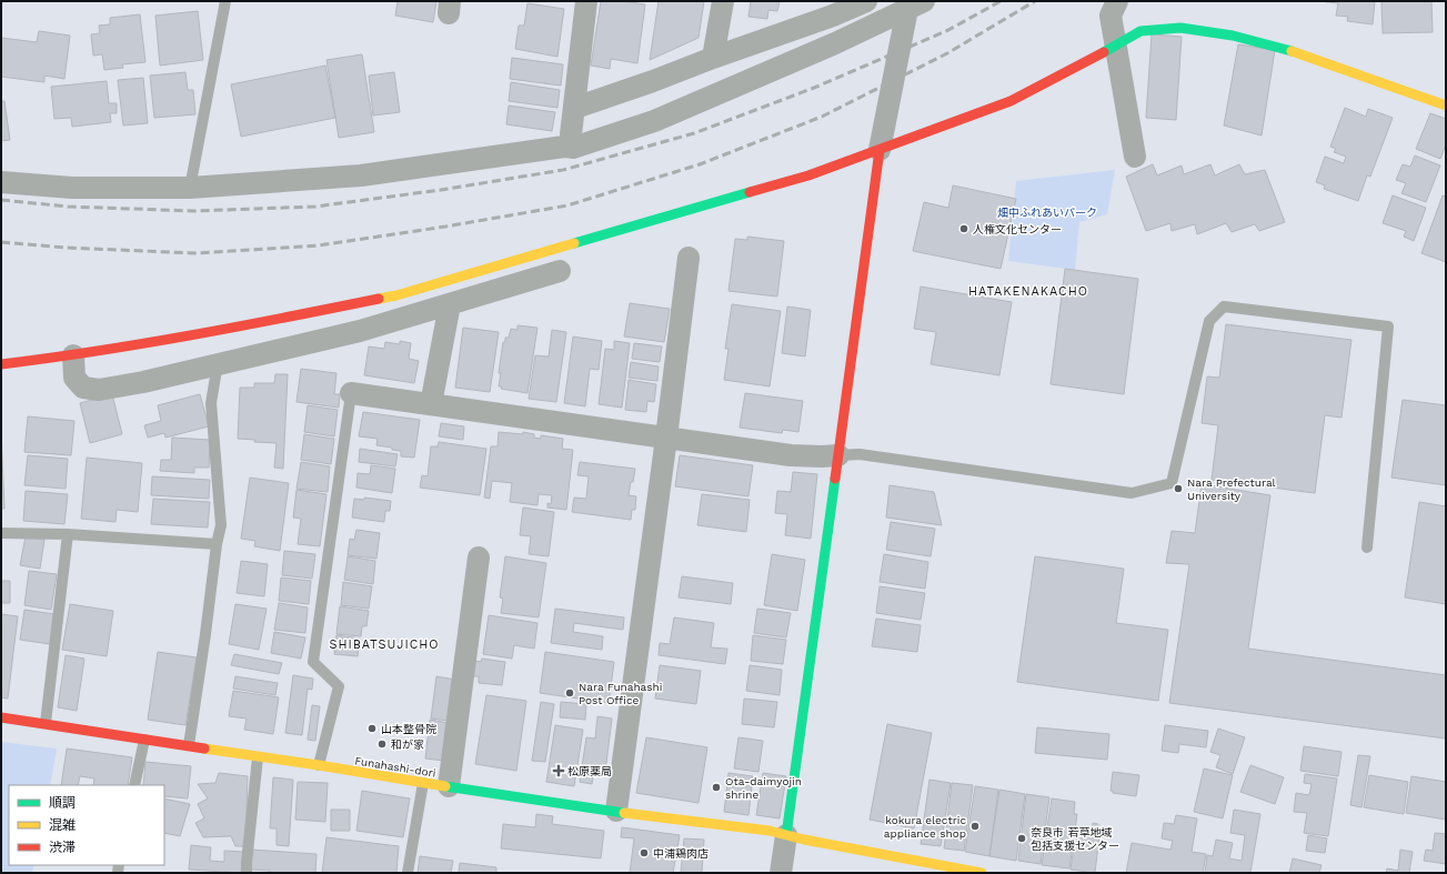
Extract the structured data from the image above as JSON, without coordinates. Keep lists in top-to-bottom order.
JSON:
{
  "streets": {
    "street": ["Funahashi-dori"]
  },
  "districts": ["HATAKENAKACHO", "SHIBATSUJICHO"],
  "parks": ["畑中ふれあいパーク"],
  "places": {
    "other": [
      "人権文化センター",
      "Nara Prefectural University",
      "Nara Funahashi Post Office",
      "山本整骨院",
      "和が家",
      "Ota-daimyojin shrine",
      "kokura electric appliance shop",
      "奈良市 若草地域 包括支援センター",
      "中浦鶏肉店"
    ],
    "health": ["松原薬局"]
  },
  "legend": ["順調", "混雑", "渋滞"]
}
